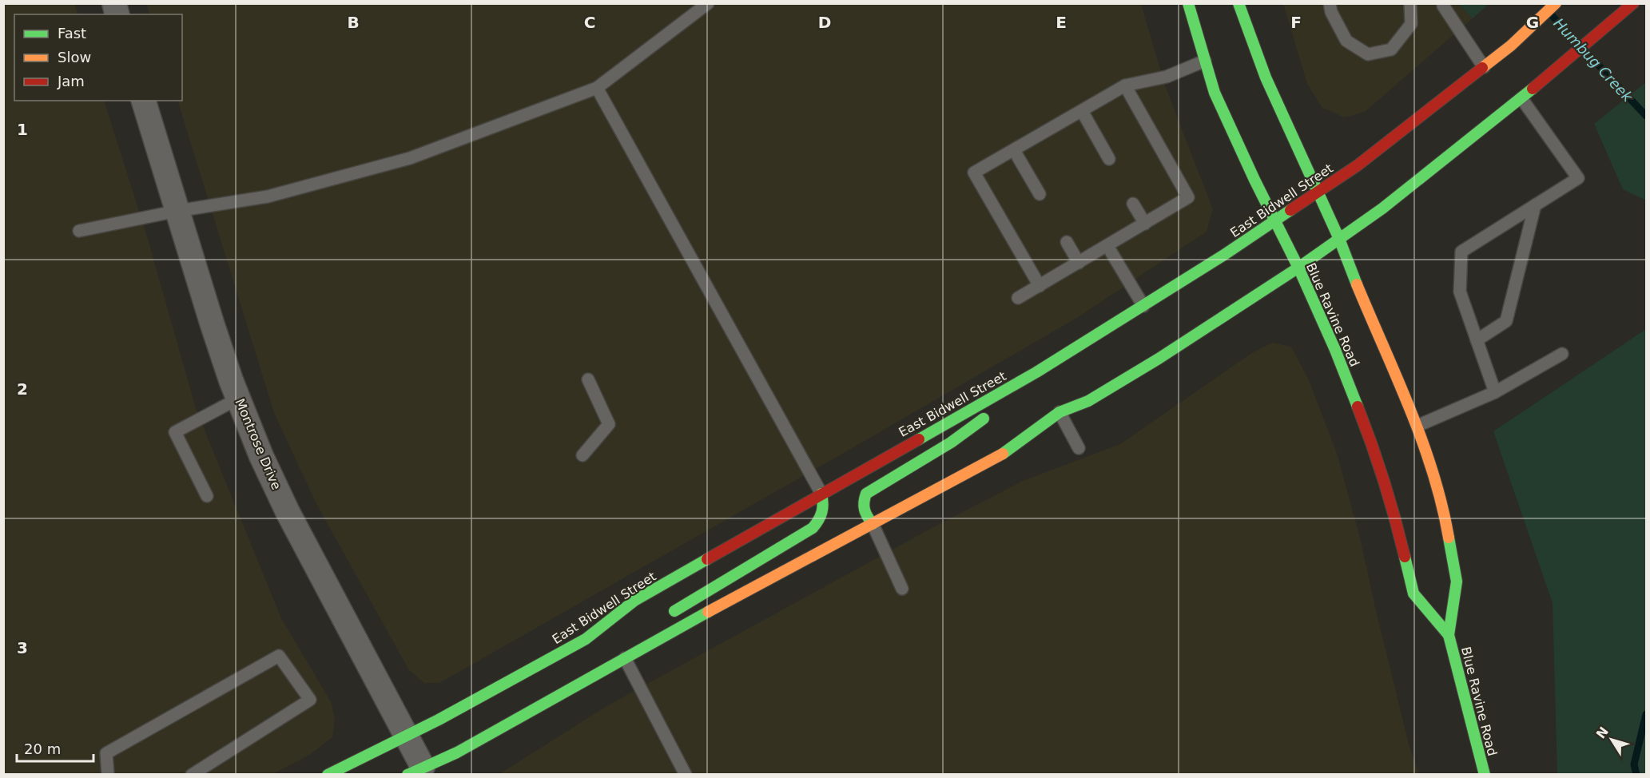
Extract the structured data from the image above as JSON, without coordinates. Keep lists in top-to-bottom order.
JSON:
{
  "streets": {
    "main road": ["East Bidwell Street", "Blue Ravine Road"],
    "street": ["Montrose Drive"]
  },
  "crossings": [
    ["East Bidwell Street", "Blue Ravine Road"],
    ["East Bidwell Street", "Montrose Drive"]
  ],
  "water": ["Humbug Creek"],
  "legend": ["Fast", "Slow", "Jam"],
  "scale_bar": "20 m",
  "north": "top left",
  "grid": {
    "columns": [
      "B",
      "C",
      "D",
      "E",
      "F",
      "G"
    ],
    "rows": ["1", "2", "3"]
  }
}
